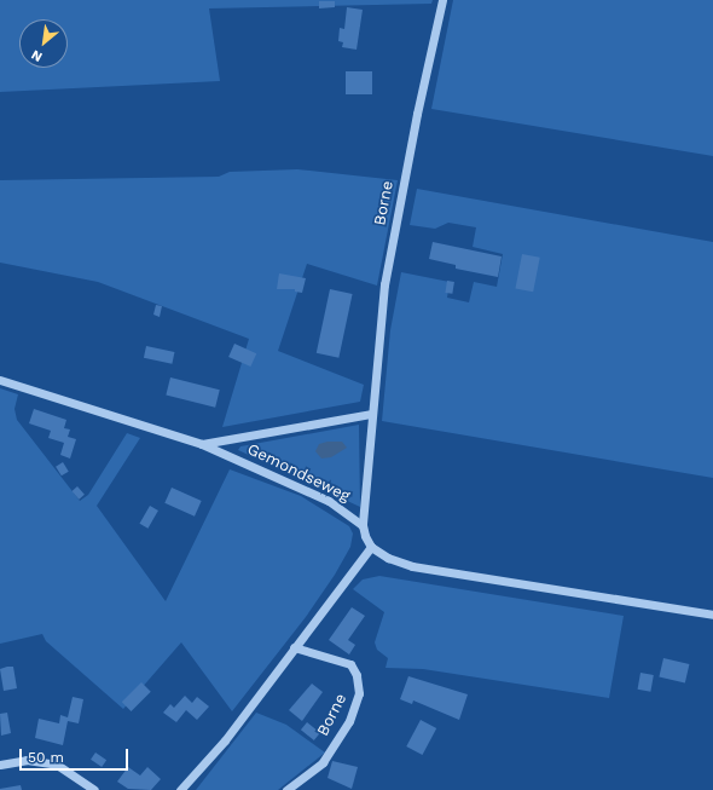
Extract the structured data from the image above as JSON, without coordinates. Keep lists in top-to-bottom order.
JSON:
{
  "streets": {
    "street": ["Borne", "Gemondseweg"]
  },
  "crossings": [
    ["Borne", "Gemondseweg"]
  ],
  "scale_bar": "50 m",
  "north": "bottom left"
}
